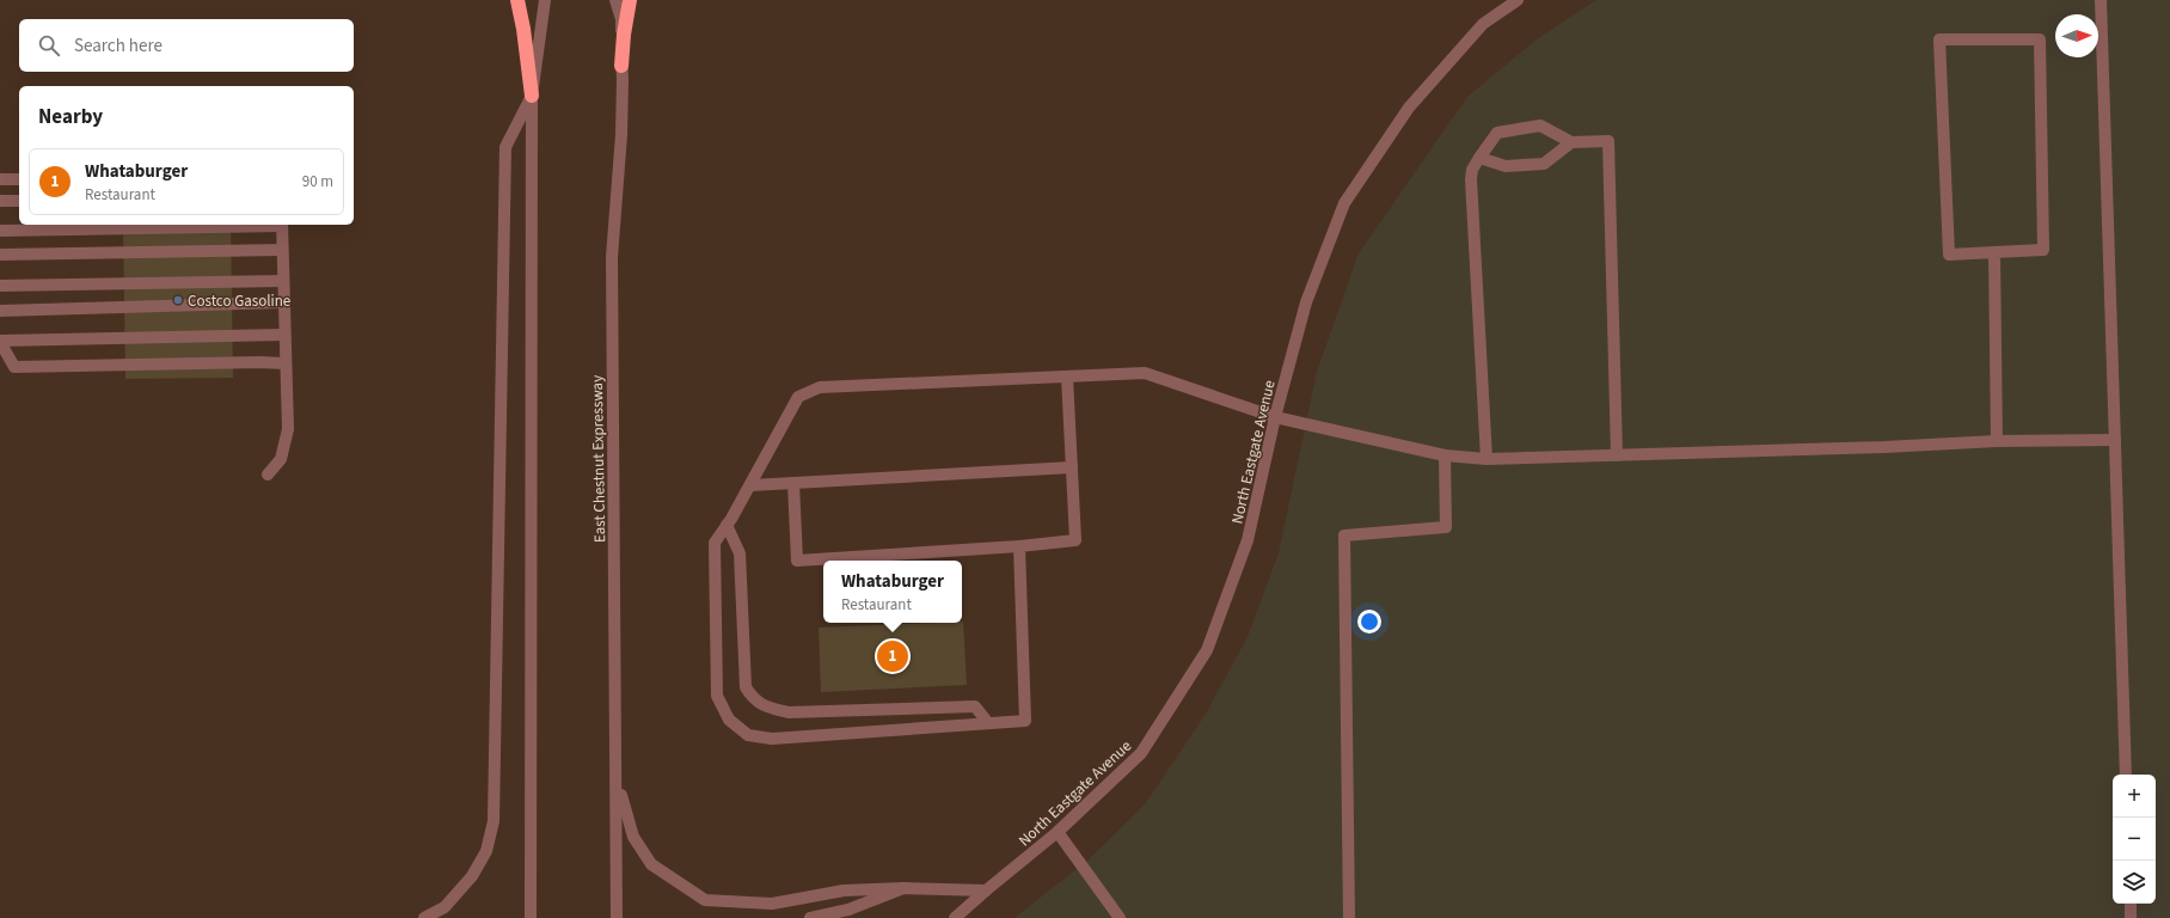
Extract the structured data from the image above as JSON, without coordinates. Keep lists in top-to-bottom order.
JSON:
{
  "streets": {
    "street": ["North Eastgate Avenue", "East Chestnut Expressway"]
  },
  "places": ["Costco Gasoline"],
  "north": "right",
  "page": {
    "search": "Search here",
    "heading": "Nearby",
    "list": [
      {
        "mark": "1",
        "name": "Whataburger",
        "note": "Restaurant",
        "value": "90 m"
      }
    ],
    "popup": ["Whataburger", "Restaurant"],
    "pins": "1",
    "map_buttons": ["+", "−"]
  }
}
